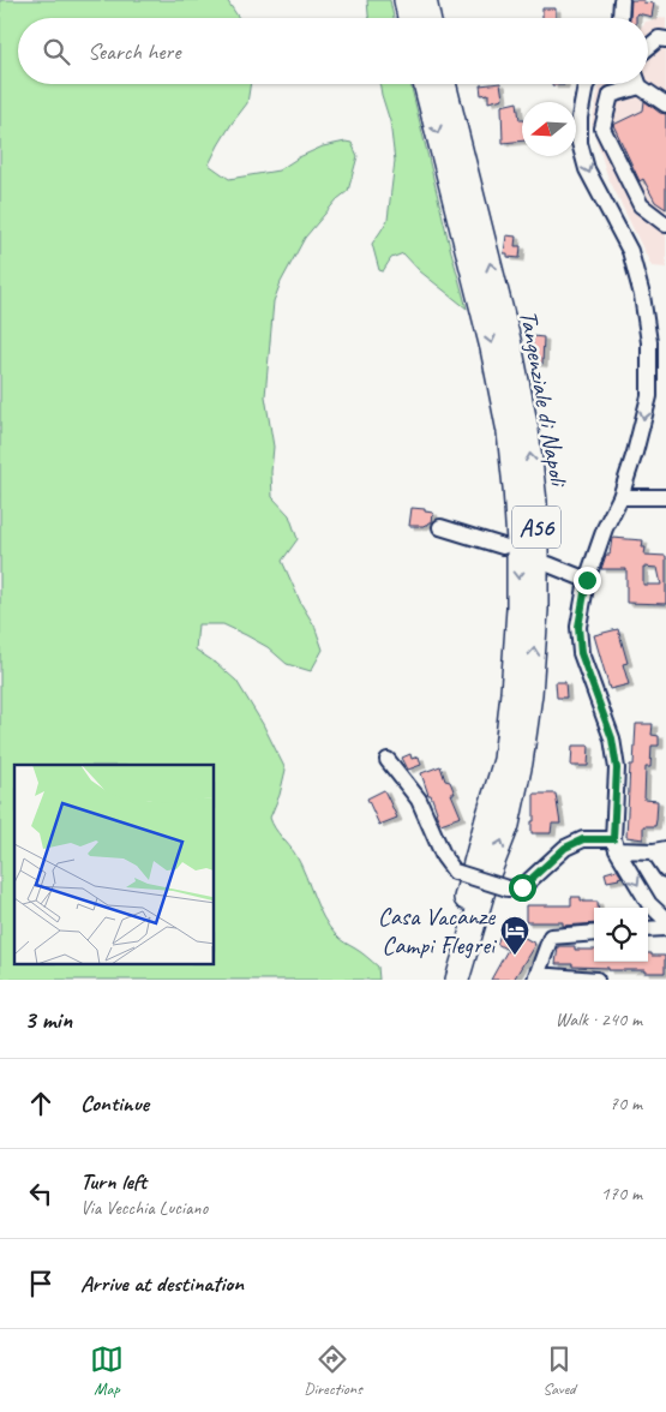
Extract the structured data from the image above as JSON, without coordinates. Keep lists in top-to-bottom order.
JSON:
{
  "streets": {
    "highway": ["Tangenziale di Napoli", "A56"]
  },
  "places": {
    "hotel": ["Casa Vacanze Campi Flegrei"]
  },
  "north": "left",
  "page": {
    "search": "Search here",
    "heading": ["3 min", "Walk · 240 m"],
    "list": [
      ["Continue", "70 m"],
      ["Turn left", "Via Vecchia Luciano", "170 m"],
      "Arrive at destination"
    ],
    "nav": ["Map", "Directions", "Saved"]
  }
}
